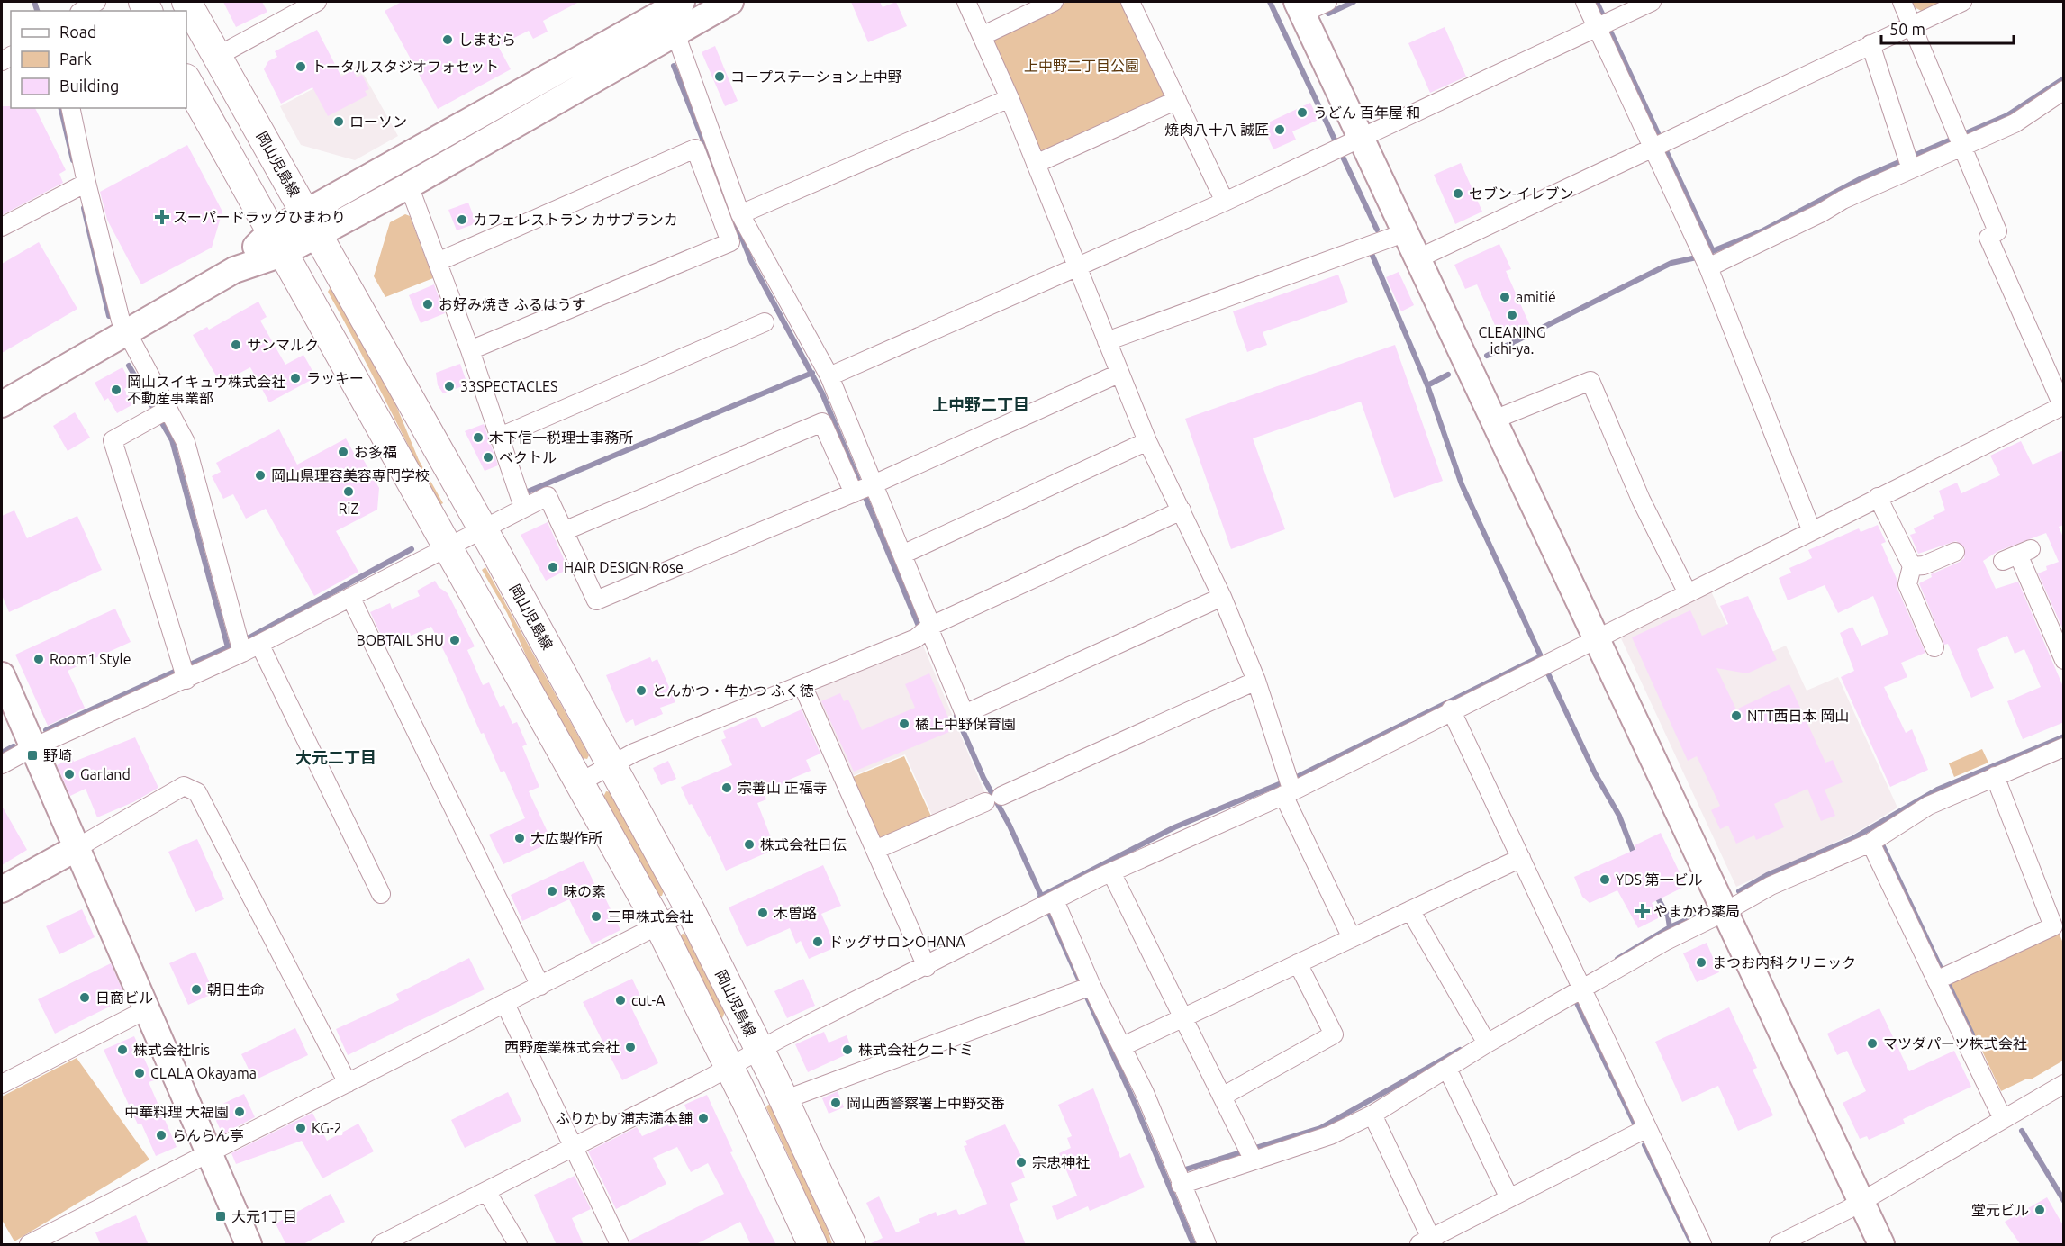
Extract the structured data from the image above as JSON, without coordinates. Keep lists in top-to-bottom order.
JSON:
{
  "streets": {
    "main road": ["岡山児島線"]
  },
  "districts": ["上中野二丁目", "大元二丁目"],
  "parks": ["上中野二丁目公園"],
  "places": {
    "other": [
      "しまむら",
      "トータルスタジオフォセット",
      "コープステーション上中野",
      "うどん 百年屋 和",
      "ローソン",
      "焼肉八十八 誠匠",
      "セブン-イレブン",
      "カフェレストラン カサブランカ",
      "amitié",
      "お好み焼き ふるはうす",
      "CLEANING ichi-ya.",
      "サンマルク",
      "ラッキー",
      "33SPECTACLES",
      "岡山スイキュウ株式会社 不動産事業部",
      "木下信一税理士事務所",
      "お多福",
      "ベクトル",
      "岡山県理容美容専門学校",
      "RiZ",
      "HAIR DESIGN Rose",
      "BOBTAIL SHU",
      "Room1 Style",
      "とんかつ・牛かつ ふく徳",
      "NTT西日本 岡山",
      "橘上中野保育園",
      "Garland",
      "宗善山 正福寺",
      "大広製作所",
      "株式会社日伝",
      "YDS 第一ビル",
      "味の素",
      "木曽路",
      "三甲株式会社",
      "ドッグサロンOHANA",
      "まつお内科クリニック",
      "朝日生命",
      "日商ビル",
      "cut-A",
      "マツダパーツ株式会社",
      "西野産業株式会社",
      "株式会社Iris",
      "株式会社クニトミ",
      "CLALA Okayama",
      "岡山西警察署上中野交番",
      "中華料理 大福園",
      "ふりか by 浦志満本舗",
      "KG-2",
      "らんらん亭",
      "宗忠神社",
      "堂元ビル"
    ],
    "health": ["スーパードラッグひまわり", "やまかわ薬局"],
    "transit": ["野崎", "大元1丁目"]
  },
  "legend": ["Road", "Park", "Building"],
  "scale_bar": "50 m"
}
